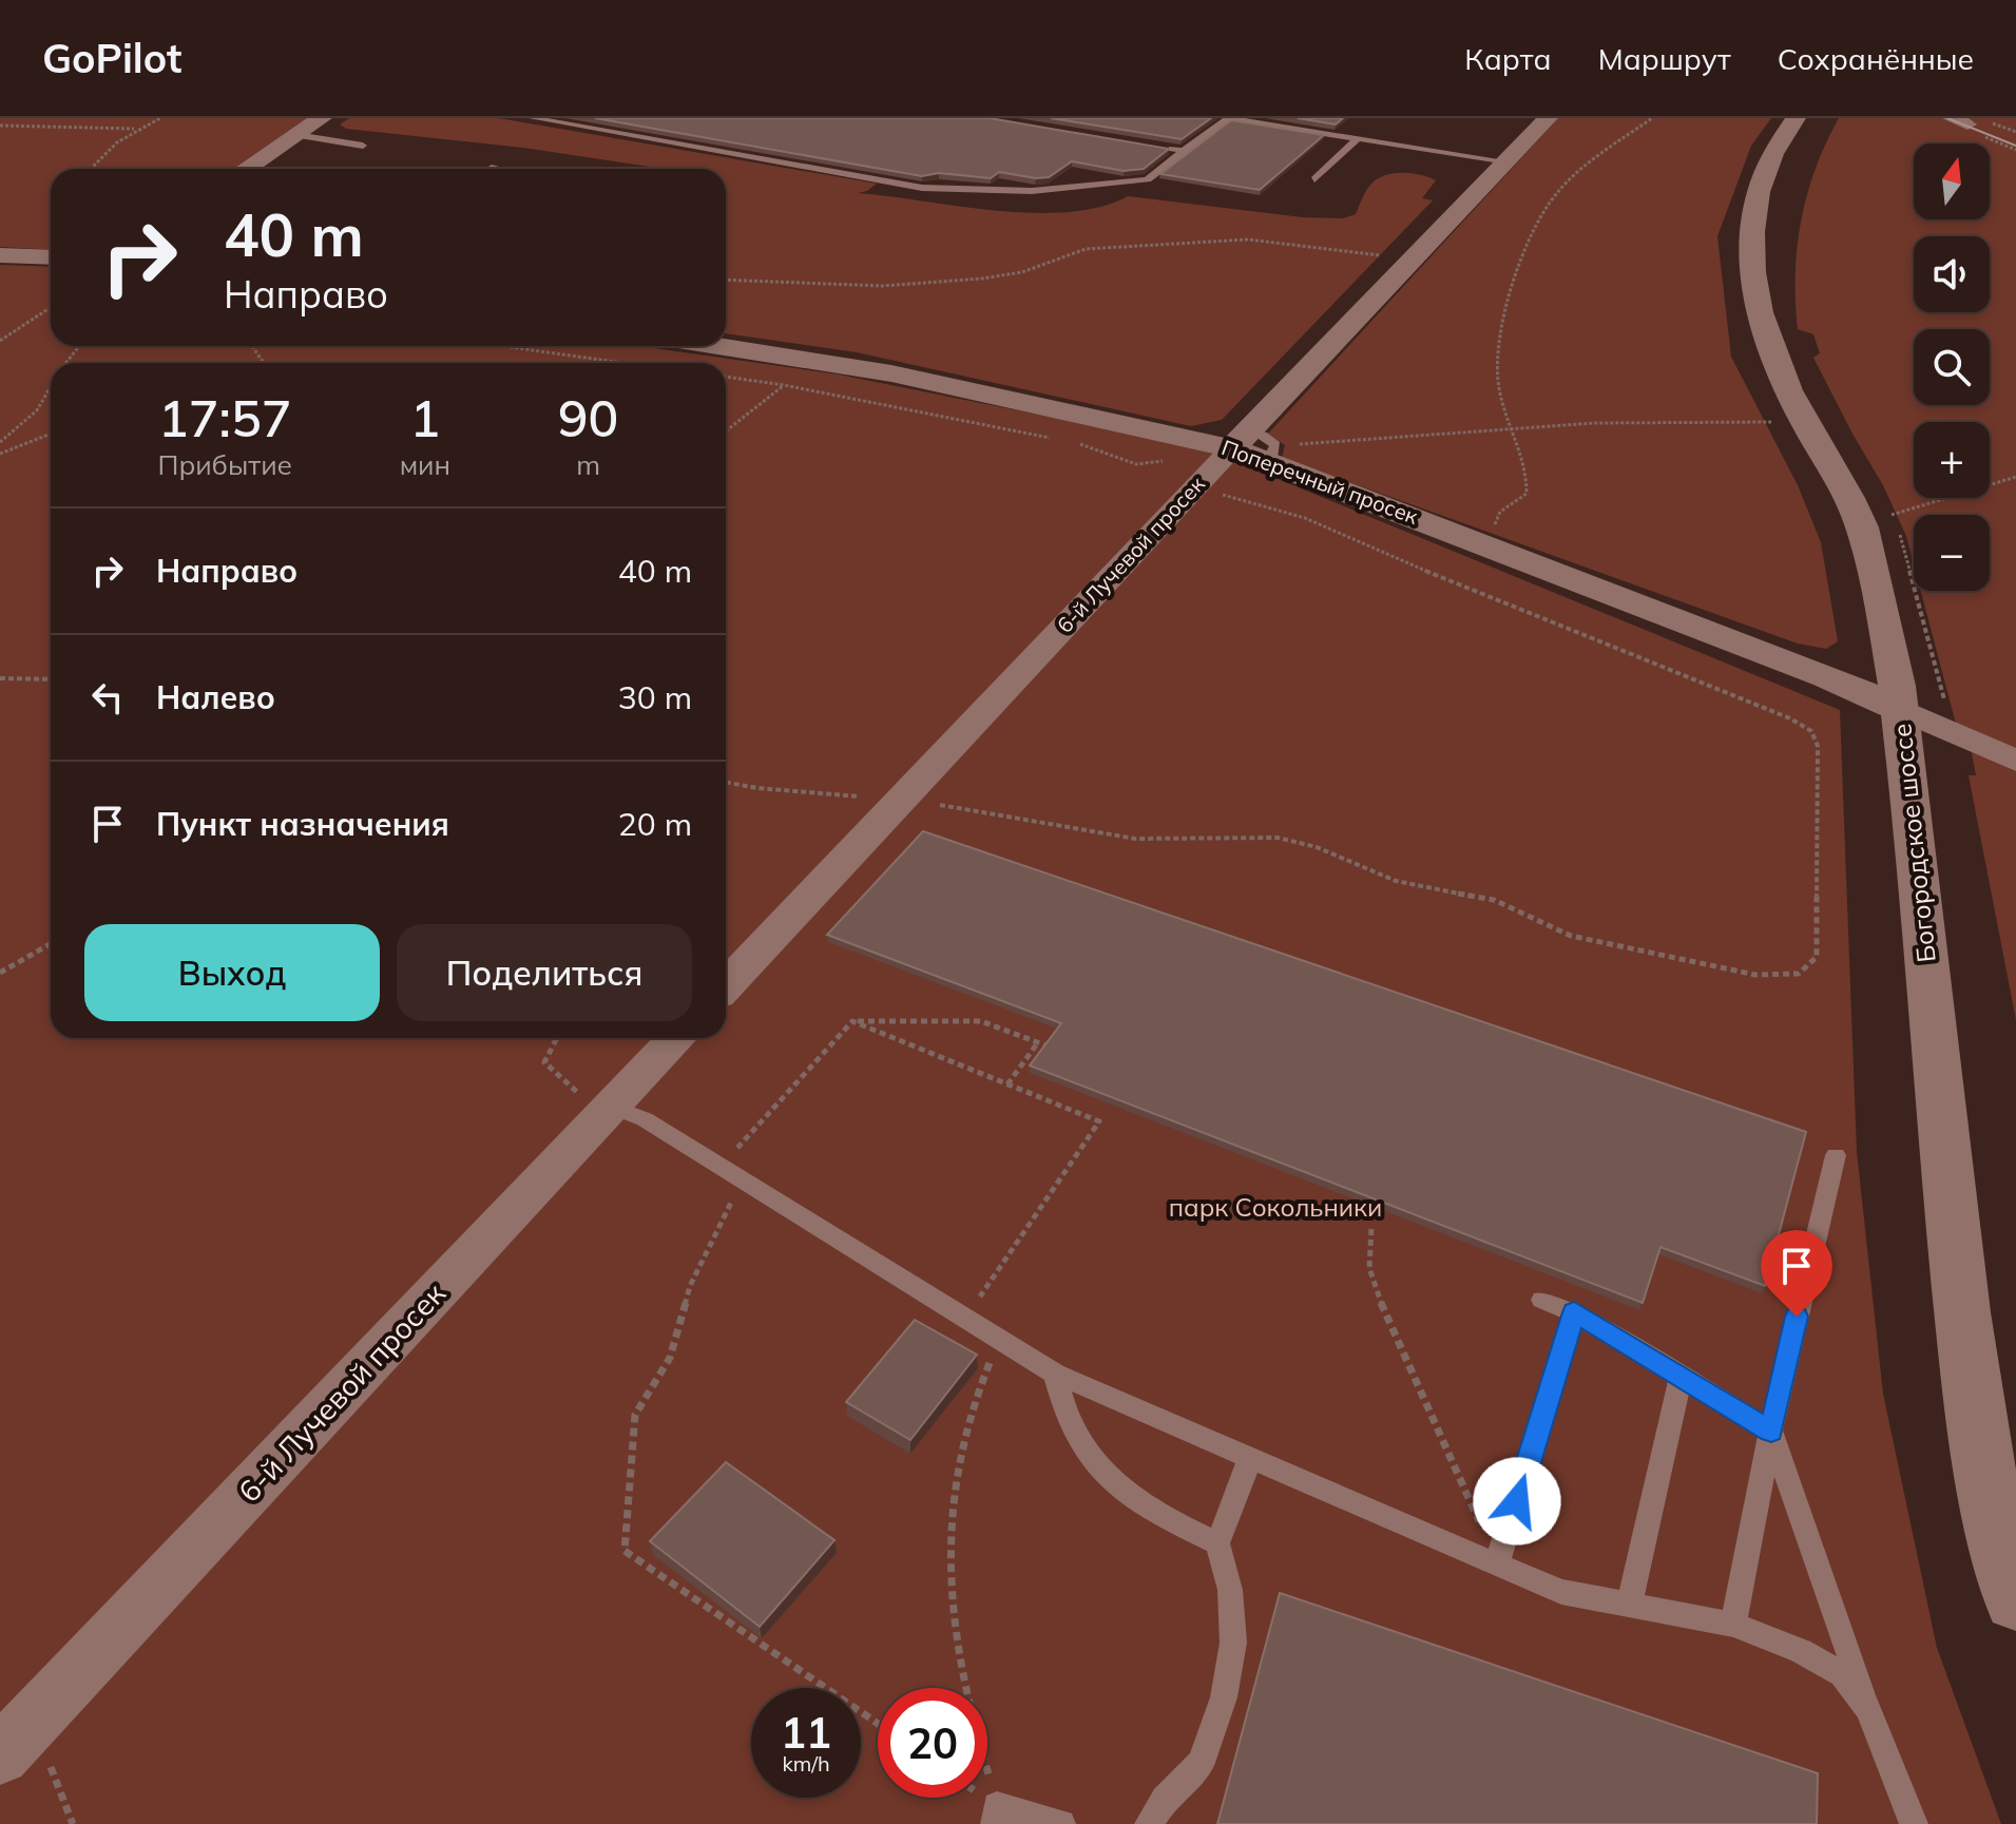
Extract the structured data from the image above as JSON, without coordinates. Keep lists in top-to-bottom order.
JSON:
{
  "streets": {
    "street": ["Поперечный просек", "6-й Лучевой просек", "Богородское шоссе"]
  },
  "crossings": [
    ["Поперечный просек", "6-й Лучевой просек"],
    ["Поперечный просек", "Богородское шоссе"]
  ],
  "parks": ["парк Сокольники"],
  "north": "top",
  "page": {
    "header": "GoPilot",
    "nav": ["Карта", "Маршрут", "Сохранённые"],
    "map_buttons": ["+", "−"],
    "turn": ["40 m", "Направо"],
    "eta": [
      "17:57",
      "Прибытие",
      "1",
      "мин",
      "90",
      "m"
    ],
    "list": [
      {
        "name": "Направо",
        "value": "40 m"
      },
      {
        "name": "Налево",
        "value": "30 m"
      },
      {
        "name": "Пункт назначения",
        "value": "20 m"
      }
    ],
    "buttons": ["Выход", "Поделиться"],
    "speed": "11 km/h",
    "limit": "20"
  }
}
